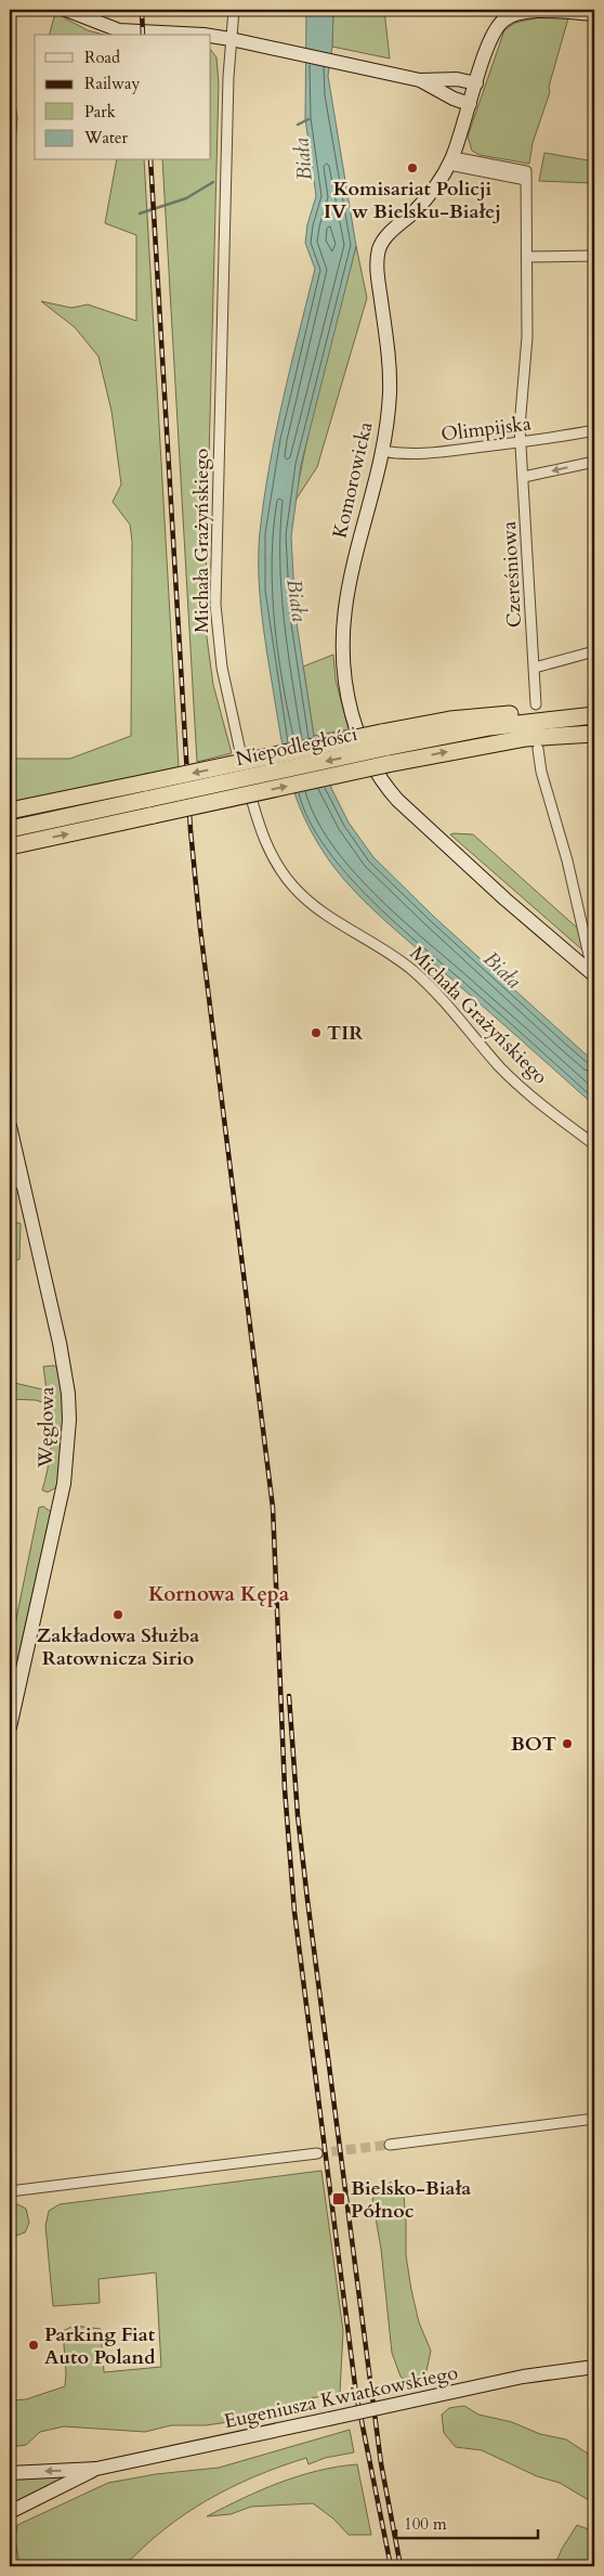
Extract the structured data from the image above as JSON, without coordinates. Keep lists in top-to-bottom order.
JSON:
{
  "streets": {
    "highway": ["Niepodległości"],
    "street": [
      "Olimpijska",
      "Komorowicka",
      "Michała Grażyńskiego",
      "Czereśniowa",
      "Węglowa",
      "Eugeniusza Kwiatkowskiego"
    ]
  },
  "crossings": [
    ["Olimpijska", "Komorowicka"],
    ["Olimpijska", "Czereśniowa"],
    ["Komorowicka", "Czereśniowa"]
  ],
  "districts": ["Kornowa Kępa"],
  "water": ["Biała"],
  "places": {
    "other": [
      "Komisariat Policji IV w Bielsku-Białej",
      "TIR",
      "Zakładowa Służba Ratownicza Sirio",
      "BOT",
      "Parking Fiat Auto Poland"
    ],
    "transit": ["Bielsko-Biała Północ"]
  },
  "legend": [
    "Road",
    "Railway",
    "Park",
    "Water"
  ],
  "scale_bar": "100 m"
}
